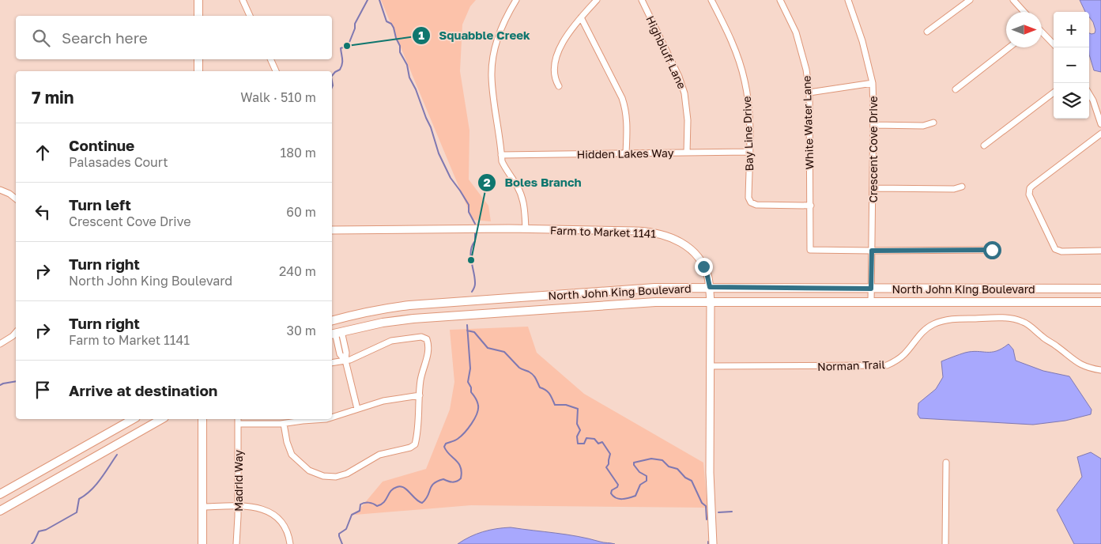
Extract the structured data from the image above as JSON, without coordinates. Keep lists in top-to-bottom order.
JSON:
{
  "streets": {
    "main road": ["North John King Boulevard"],
    "street": [
      "Highbluff Lane",
      "White Water Lane",
      "Bay Line Drive",
      "Crescent Cove Drive",
      "Hidden Lakes Way",
      "Farm to Market 1141",
      "Norman Trail",
      "Madrid Way"
    ]
  },
  "crossings": [
    ["Highbluff Lane", "Hidden Lakes Way"],
    ["White Water Lane", "Bay Line Drive"],
    ["White Water Lane", "Crescent Cove Drive"],
    ["Bay Line Drive", "Hidden Lakes Way"],
    ["Crescent Cove Drive", "North John King Boulevard"],
    ["Farm to Market 1141", "North John King Boulevard"],
    ["Farm to Market 1141", "Norman Trail"]
  ],
  "places": ["Squabble Creek", "Boles Branch"],
  "north": "right",
  "page": {
    "map_buttons": ["+", "−"],
    "search": "Search here",
    "heading": ["7 min", "Walk · 510 m"],
    "list": [
      ["Continue", "Palasades Court", "180 m"],
      ["Turn left", "Crescent Cove Drive", "60 m"],
      ["Turn right", "North John King Boulevard", "240 m"],
      ["Turn right", "Farm to Market 1141", "30 m"],
      "Arrive at destination"
    ]
  }
}
